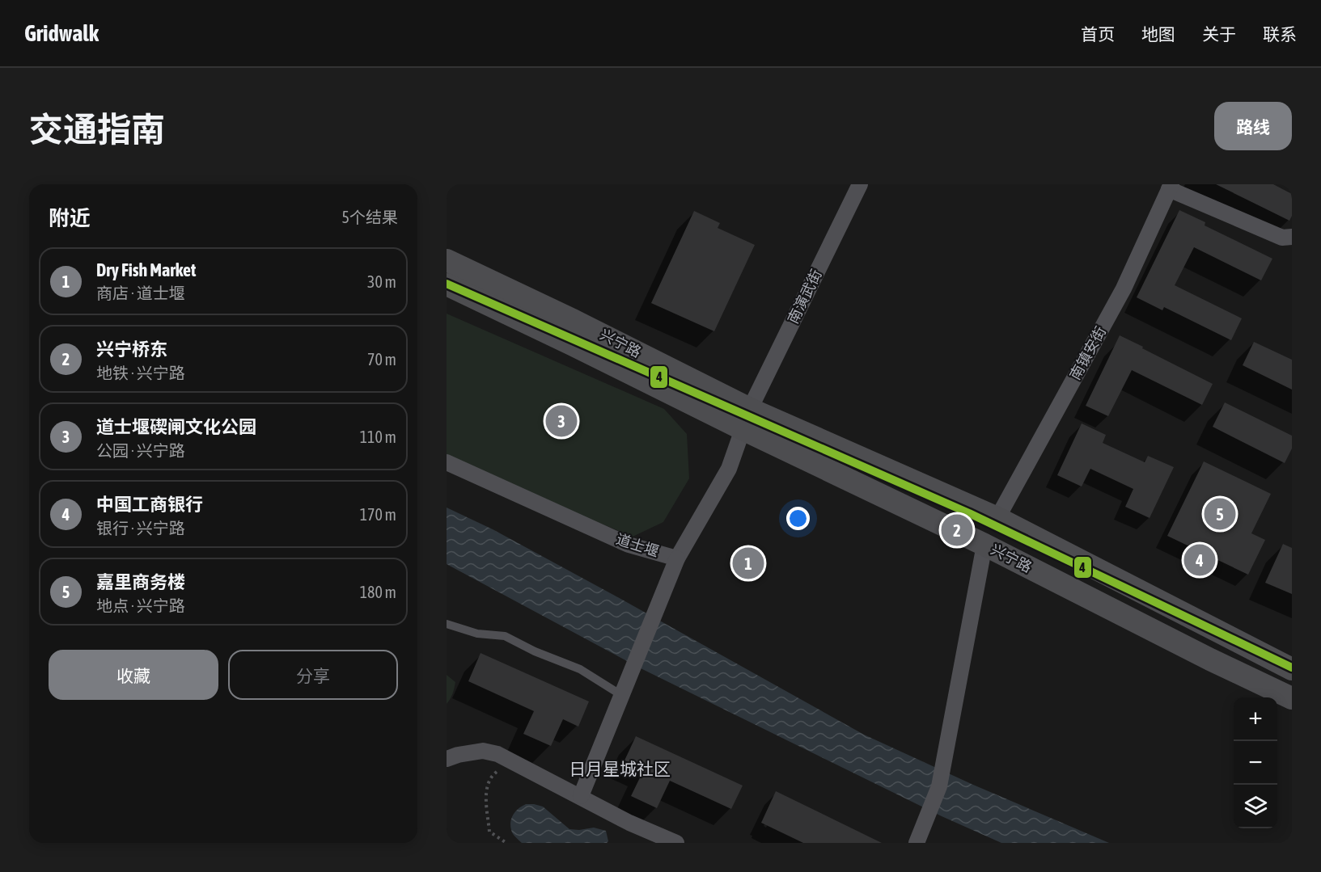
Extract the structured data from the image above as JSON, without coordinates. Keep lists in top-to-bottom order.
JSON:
{
  "streets": {
    "main road": ["兴宁路"],
    "street": ["南演武街", "南镇安街", "道士堰"]
  },
  "crossings": [
    ["南演武街", "兴宁路"],
    ["南演武街", "道士堰"],
    ["兴宁路", "南镇安街"],
    ["兴宁路", "道士堰"]
  ],
  "districts": ["日月星城社区"],
  "lines": ["transit line 4"],
  "page": {
    "header": "Gridwalk",
    "nav": [
      "首页",
      "地图",
      "关于",
      "联系"
    ],
    "title": "交通指南",
    "buttons": [
      "路线",
      ["收藏", "分享"]
    ],
    "heading": ["附近", "5个结果"],
    "list": [
      {
        "mark": "1",
        "name": "Dry Fish Market",
        "note": "商店 · 道士堰",
        "value": "30 m"
      },
      {
        "mark": "2",
        "name": "兴宁桥东",
        "note": "地铁 · 兴宁路",
        "value": "70 m"
      },
      {
        "mark": "3",
        "name": "道士堰碶闸文化公园",
        "note": "公园 · 兴宁路",
        "value": "110 m"
      },
      {
        "mark": "4",
        "name": "中国工商银行",
        "note": "银行 · 兴宁路",
        "value": "170 m"
      },
      {
        "mark": "5",
        "name": "嘉里商务楼",
        "note": "地点 · 兴宁路",
        "value": "180 m"
      }
    ],
    "pins": [
      "3",
      "5",
      "2",
      "4",
      "1"
    ],
    "map_buttons": ["+", "−"]
  }
}
